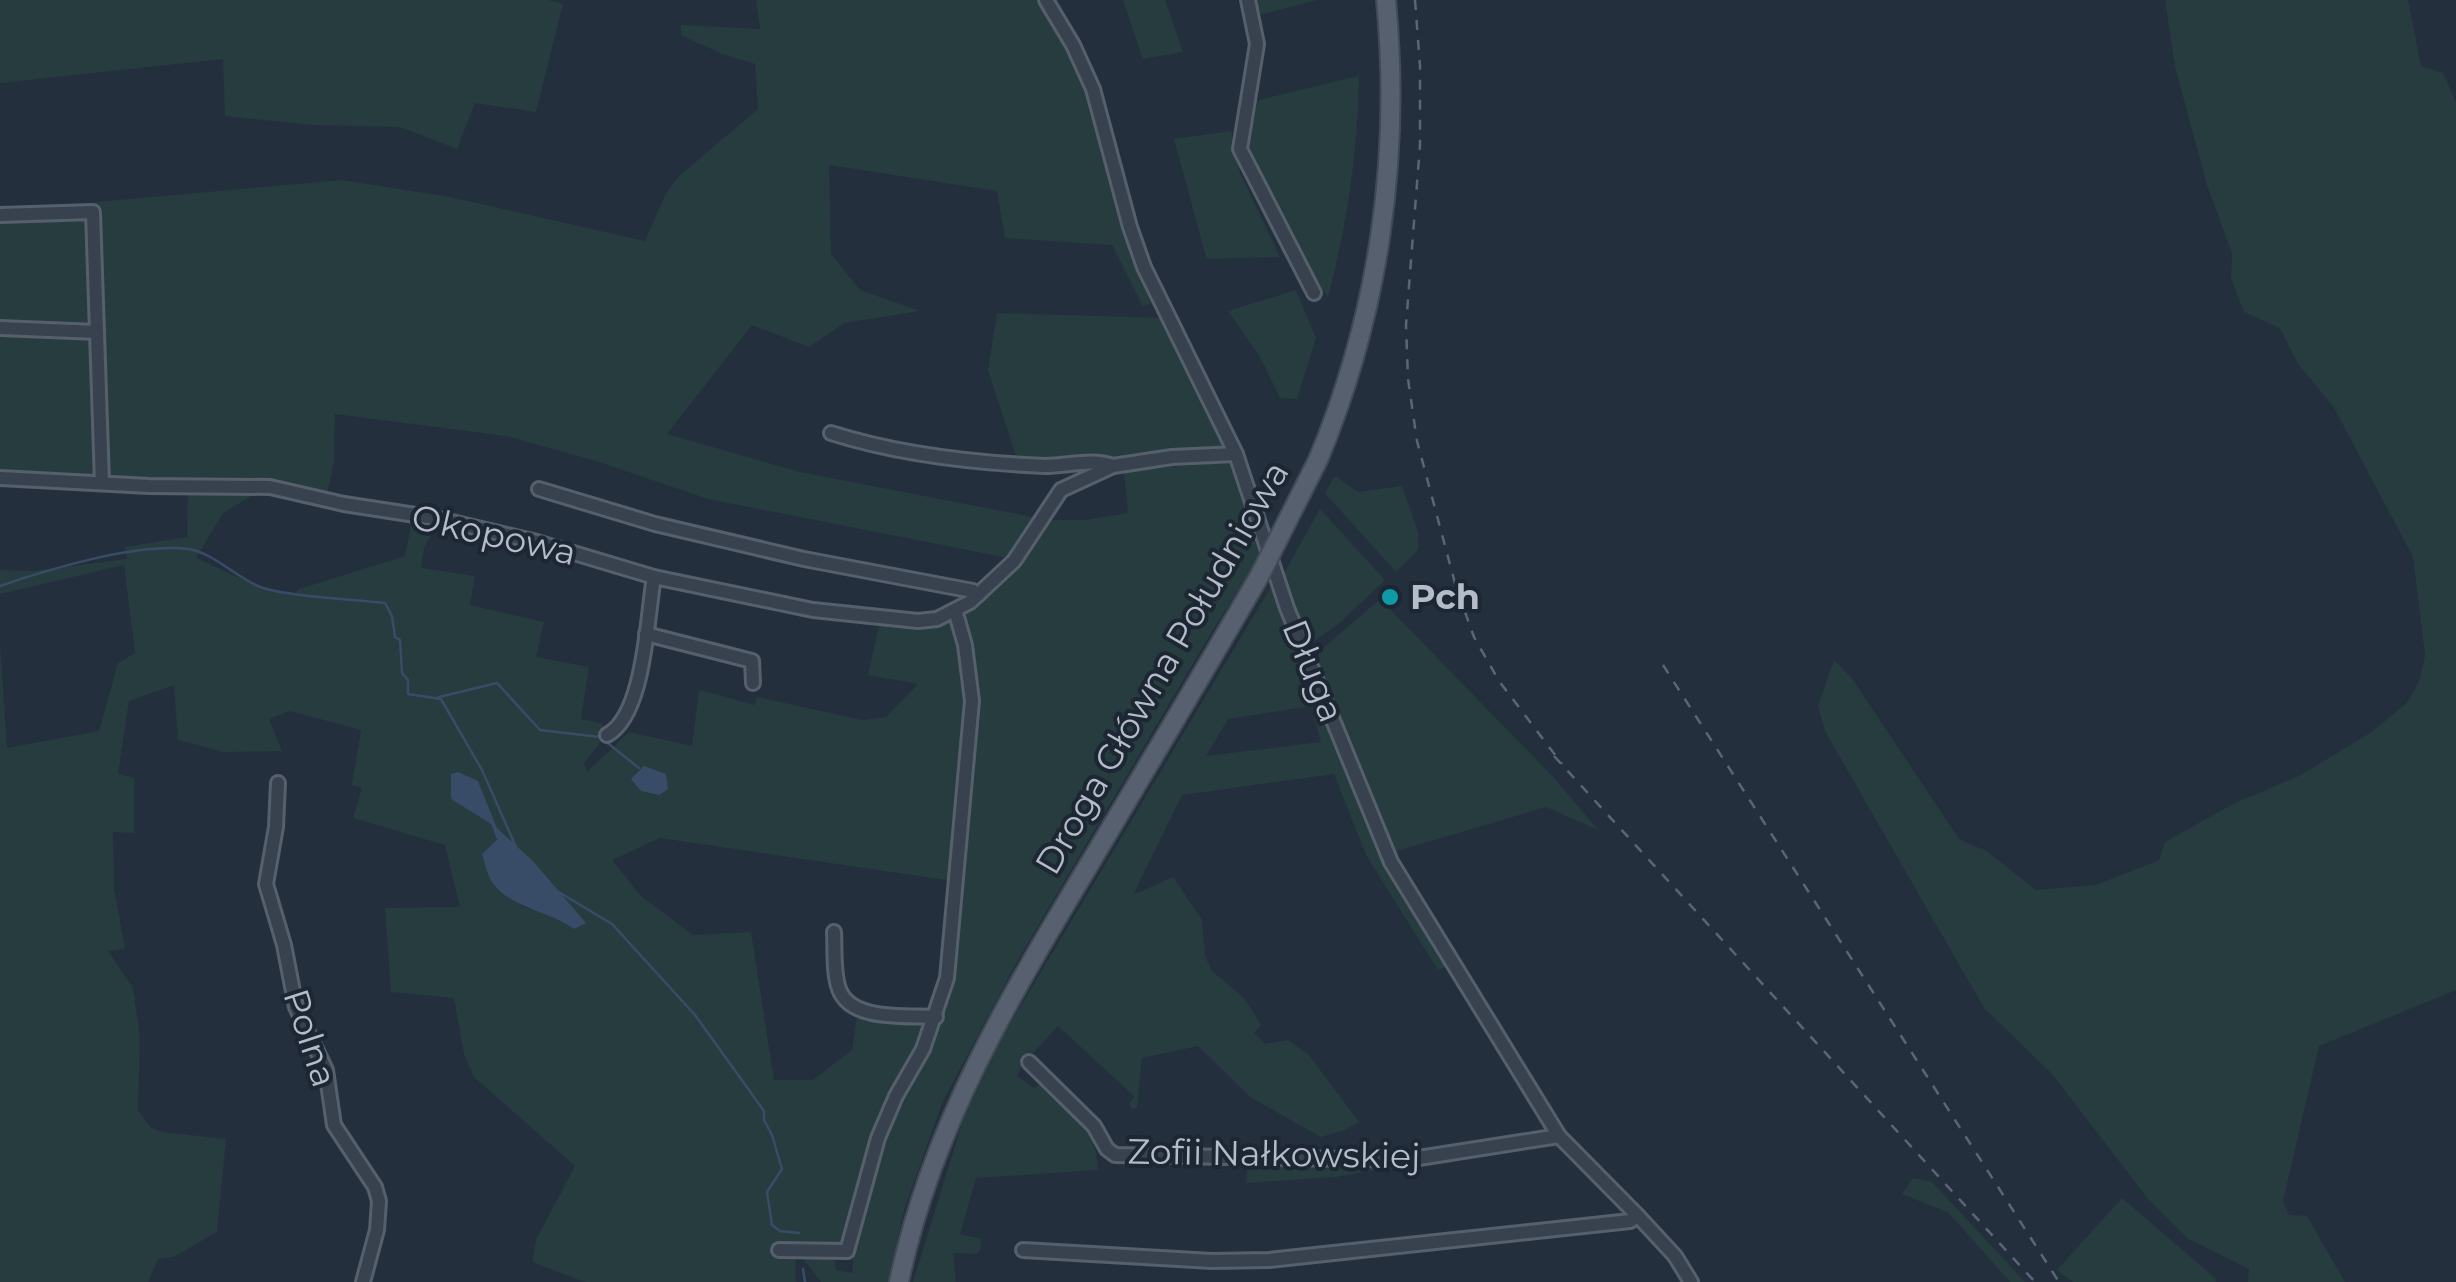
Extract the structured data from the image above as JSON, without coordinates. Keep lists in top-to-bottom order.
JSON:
{
  "streets": {
    "main road": ["Droga Główna Południowa"],
    "street": [
      "Okopowa",
      "Długa",
      "Polna",
      "Zofii Nałkowskiej"
    ]
  },
  "crossings": [
    ["Okopowa", "Długa"],
    ["Długa", "Zofii Nałkowskiej"]
  ],
  "places": ["Pch"]
}
